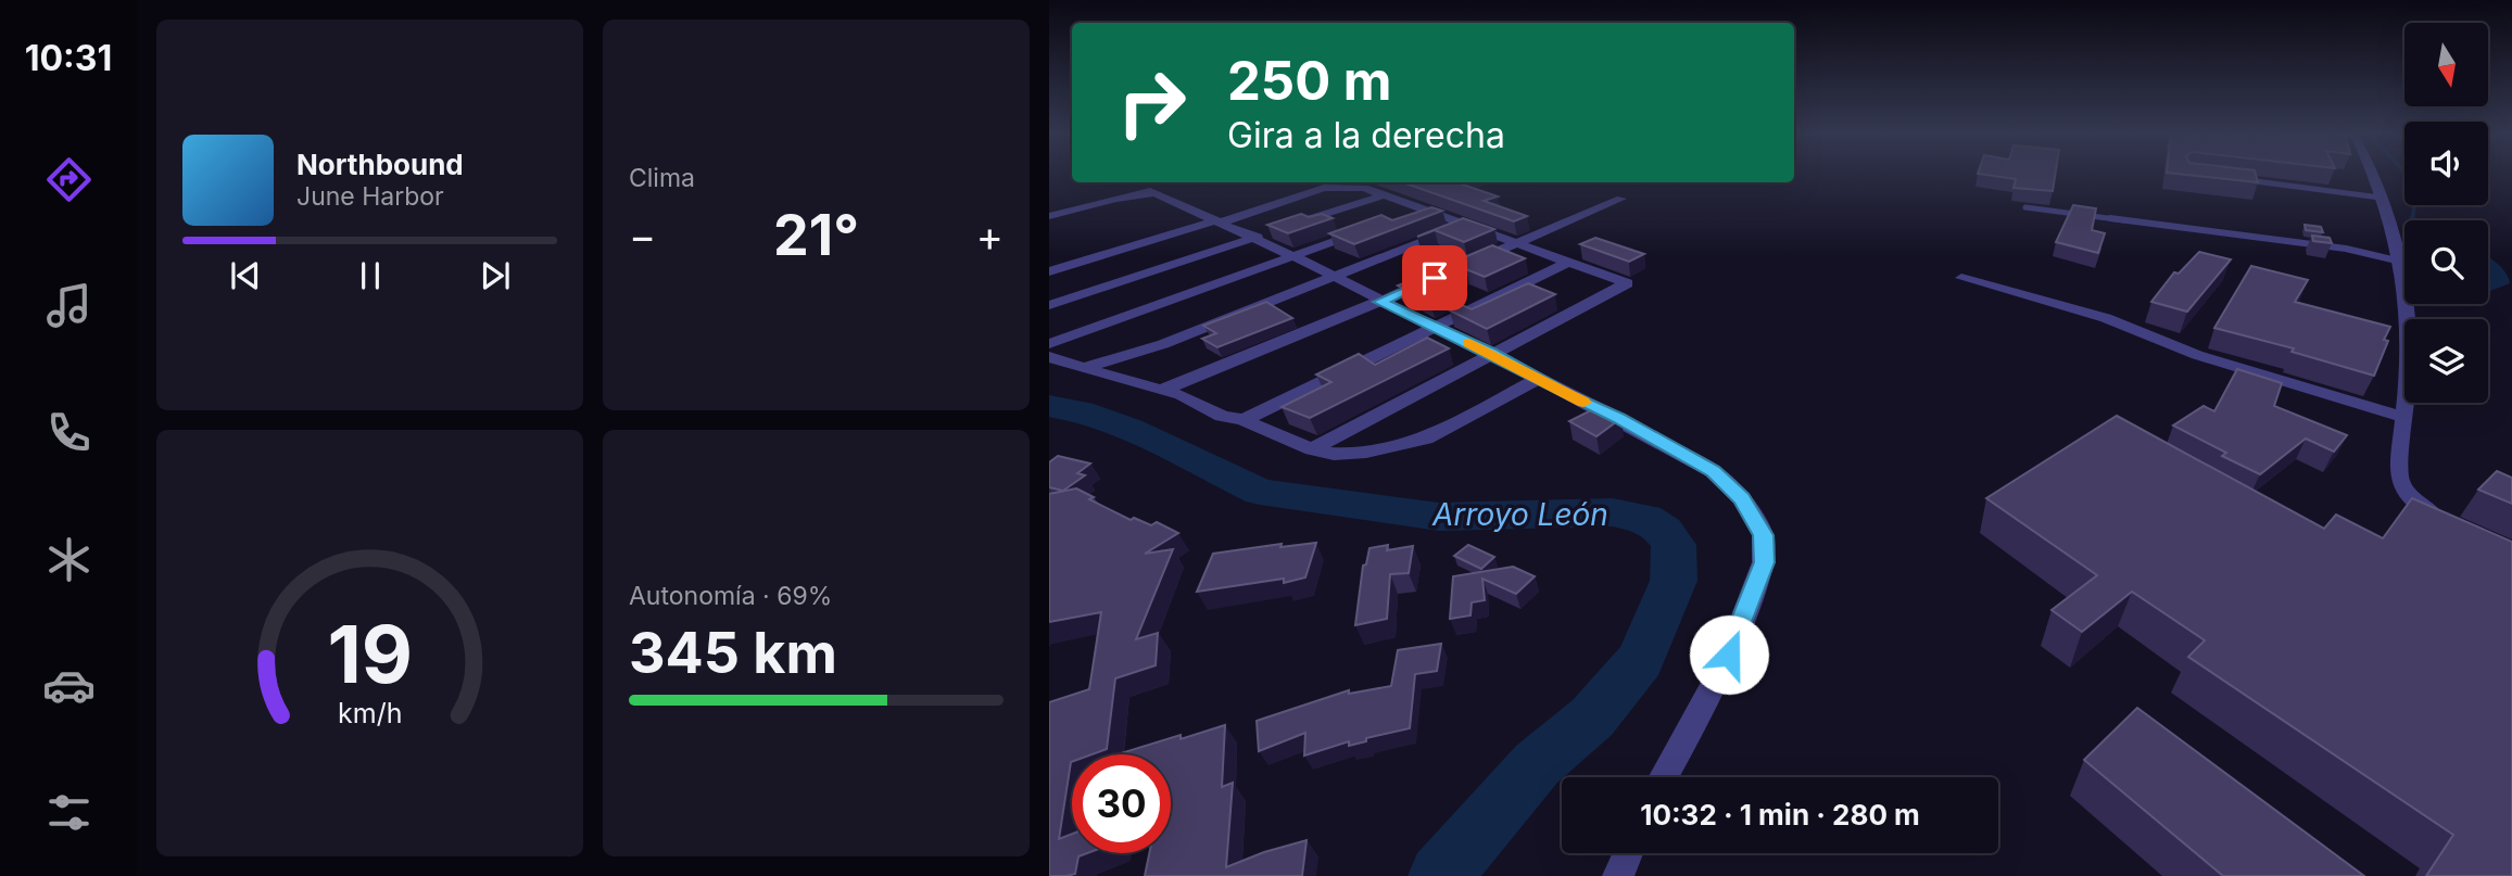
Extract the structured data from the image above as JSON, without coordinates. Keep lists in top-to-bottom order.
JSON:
{
  "water": ["Arroyo León"],
  "north": "bottom",
  "page": {
    "tabs": "10:31",
    "tile": [
      "Clima",
      ["Autonomía · 69%", "345 km"]
    ],
    "turn": ["250 m", "Gira a la derecha"],
    "song": ["Northbound", "June Harbor"],
    "heat": ["−", "21°", "+"],
    "limit": "30",
    "trip": "10:32 · 1 min · 280 m",
    "gauge": ["19", "km/h"]
  }
}
